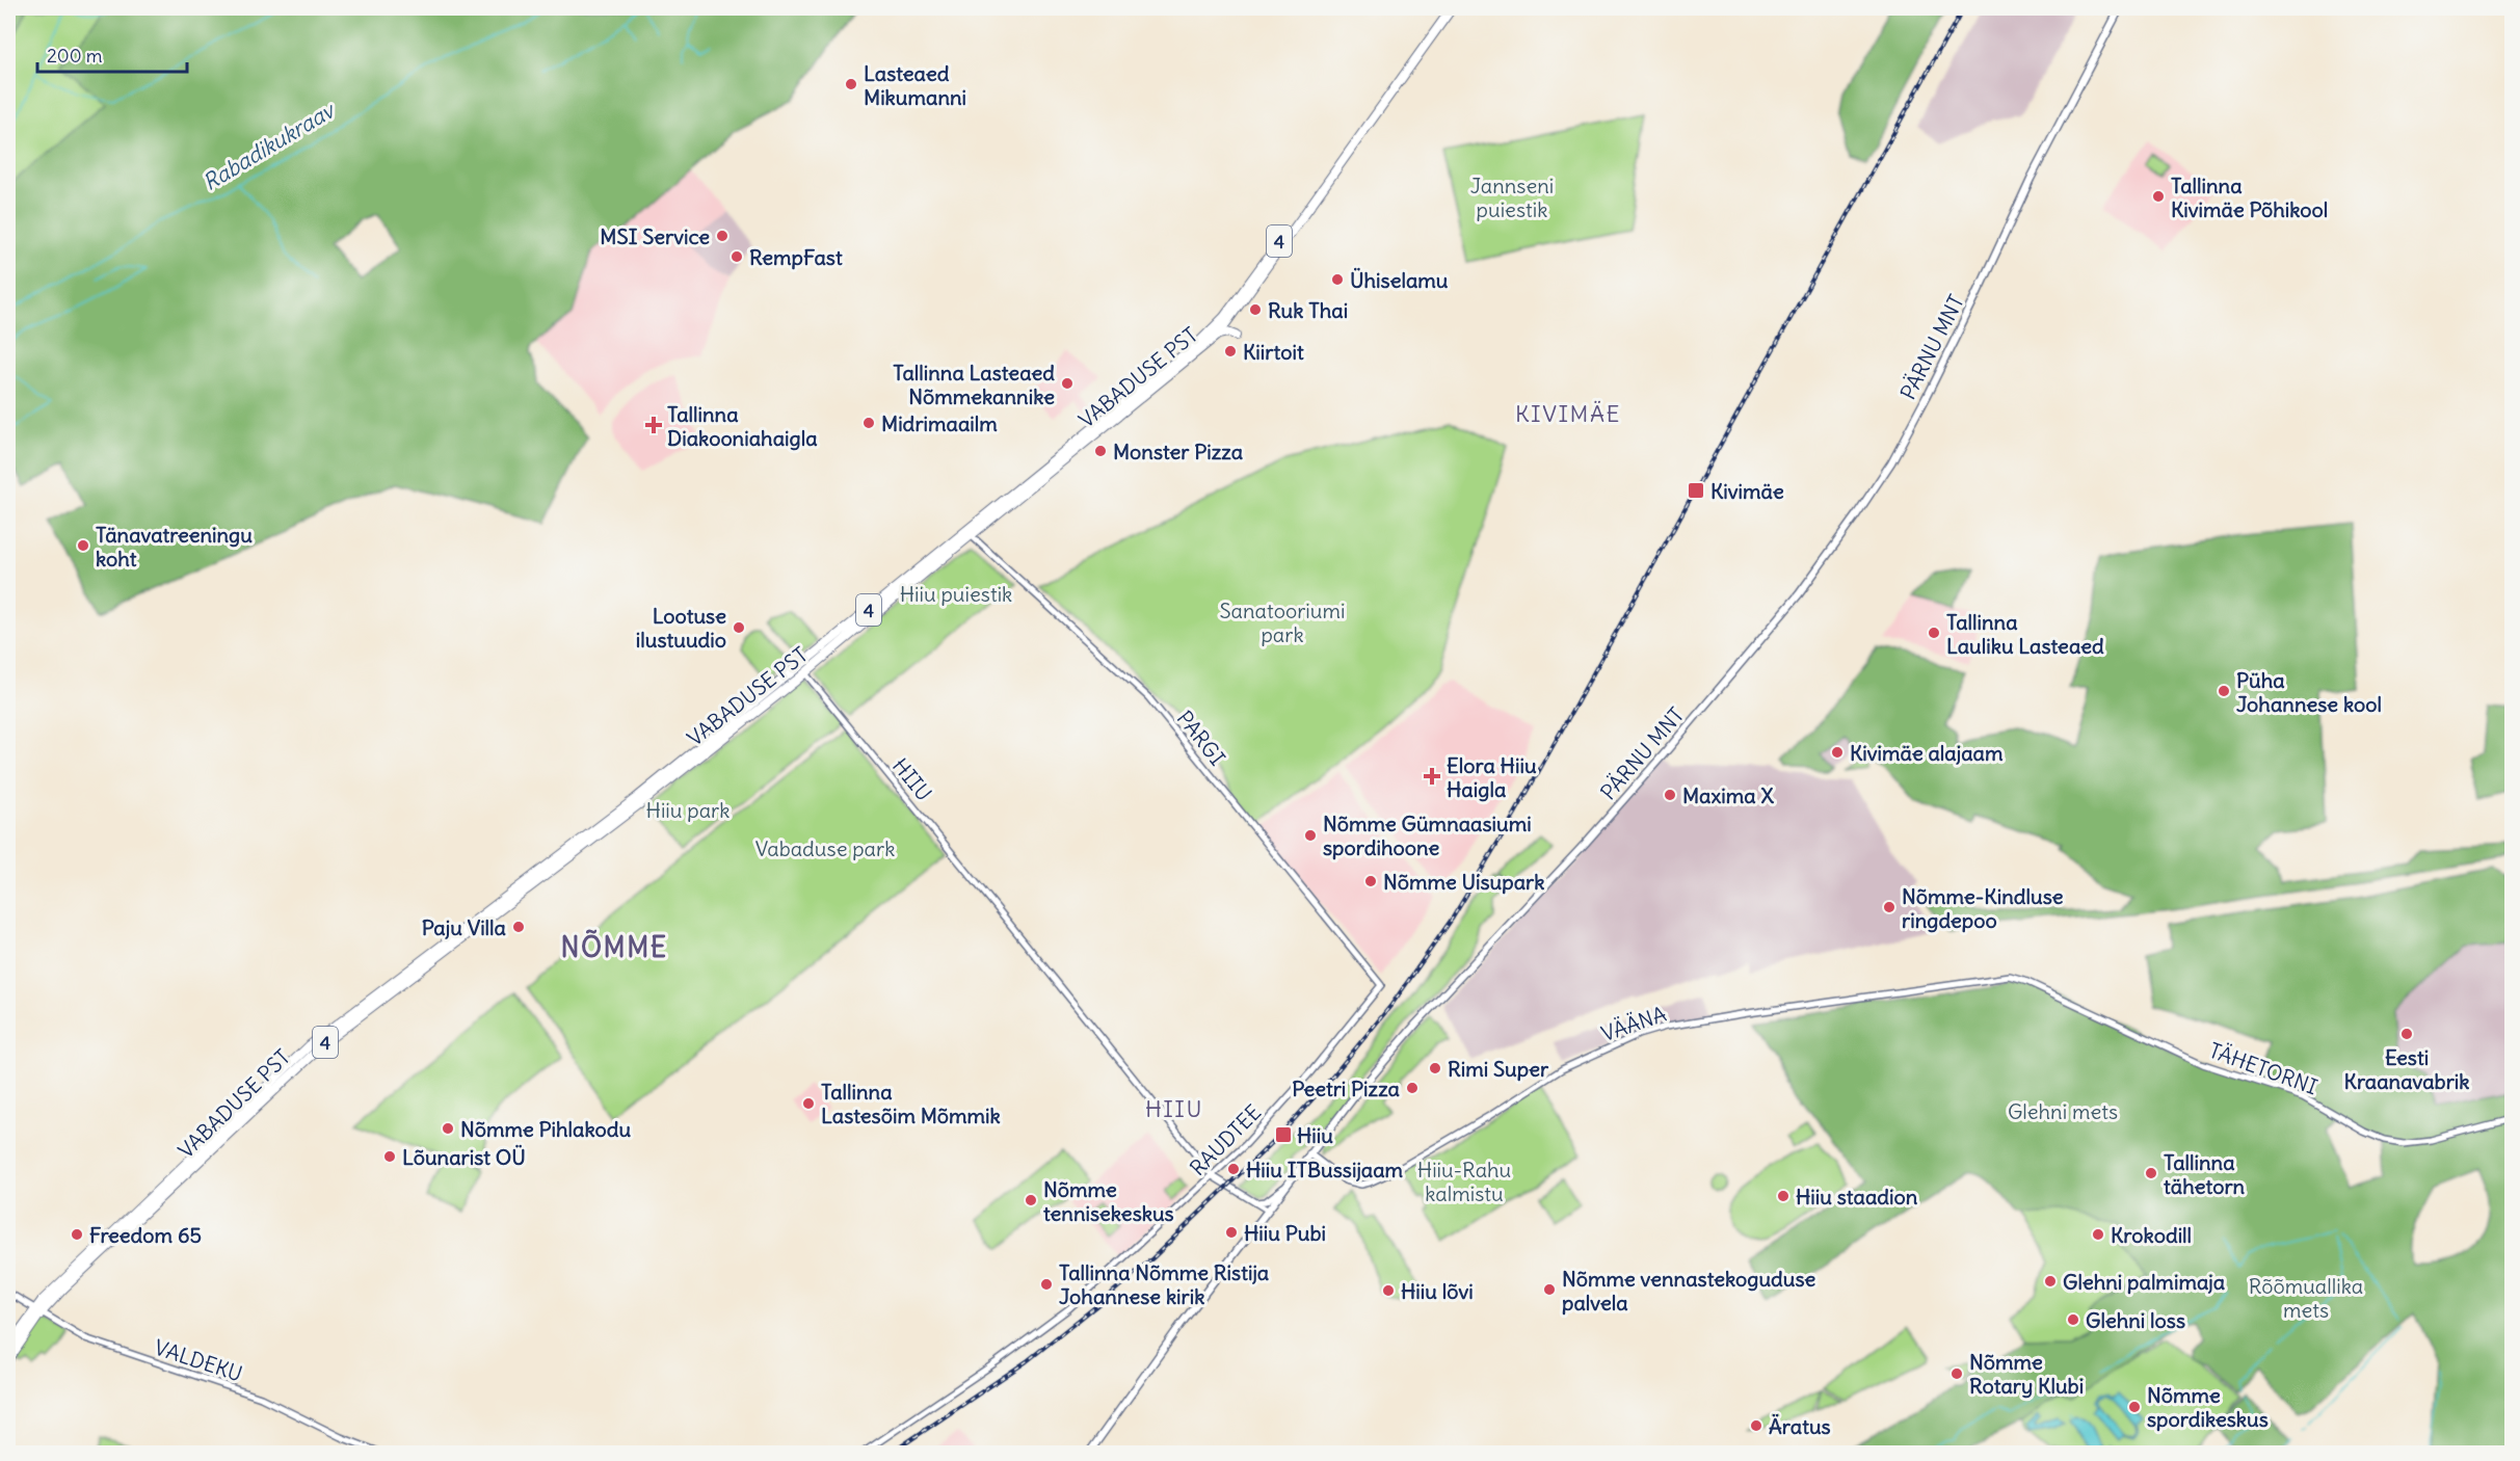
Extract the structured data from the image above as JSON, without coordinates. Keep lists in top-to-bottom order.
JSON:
{
  "streets": {
    "highway": ["4", "VABADUSE PST"],
    "main road": ["PÄRNU MNT"],
    "street": [
      "PARGI",
      "HIIU",
      "VÄÄNA",
      "TÄHETORNI",
      "RAUDTEE",
      "VALDEKU"
    ]
  },
  "crossings": [
    ["PÄRNU MNT", "HIIU"],
    ["PÄRNU MNT", "VÄÄNA"],
    ["VABADUSE PST", "PARGI"],
    ["VABADUSE PST", "HIIU"],
    ["VABADUSE PST", "VALDEKU"],
    ["PARGI", "RAUDTEE"],
    ["HIIU", "RAUDTEE"],
    ["VÄÄNA", "TÄHETORNI"]
  ],
  "districts": ["KIVIMÄE", "NÕMME", "HIIU"],
  "water": ["Rabadikukraav"],
  "parks": [
    "Jannseni puiestik",
    "Hiiu puiestik",
    "Sanatooriumi park",
    "Hiiu park",
    "Vabaduse park",
    "Glehni mets",
    "Hiiu-Rahu kalmistu",
    "Rõõmuallika mets"
  ],
  "places": {
    "other": [
      "Lasteaed Mikumanni",
      "Tallinna Kivimäe Põhikool",
      "MSI Service",
      "RempFast",
      "Ühiselamu",
      "Ruk Thai",
      "Kiirtoit",
      "Tallinna Lasteaed Nõmmekannike",
      "Midrimaailm",
      "Monster Pizza",
      "Tänavatreeningu koht",
      "Lootuse ilustuudio",
      "Tallinna Lauliku Lasteaed",
      "Püha Johannese kool",
      "Kivimäe alajaam",
      "Maxima X",
      "Nõmme Gümnaasiumi spordihoone",
      "Nõmme Uisupark",
      "Nõmme-Kindluse ringdepoo",
      "Paju Villa",
      "Eesti Kraanavabrik",
      "Rimi Super",
      "Peetri Pizza",
      "Tallinna Lastesõim Mõmmik",
      "Nõmme Pihlakodu",
      "Lõunarist OÜ",
      "Hiiu ITBussijaam",
      "Tallinna tähetorn",
      "Hiiu staadion",
      "Nõmme tennisekeskus",
      "Hiiu Pubi",
      "Freedom 65",
      "Krokodill",
      "Glehni palmimaja",
      "Tallinna Nõmme Ristija Johannese kirik",
      "Nõmme vennastekoguduse palvela",
      "Hiiu lõvi",
      "Glehni loss",
      "Nõmme Rotary Klubi",
      "Nõmme spordikeskus",
      "Äratus"
    ],
    "health": ["Tallinna Diakooniahaigla", "Elora Hiiu Haigla"],
    "transit": ["Kivimäe", "Hiiu"]
  },
  "scale_bar": "200 m"
}
